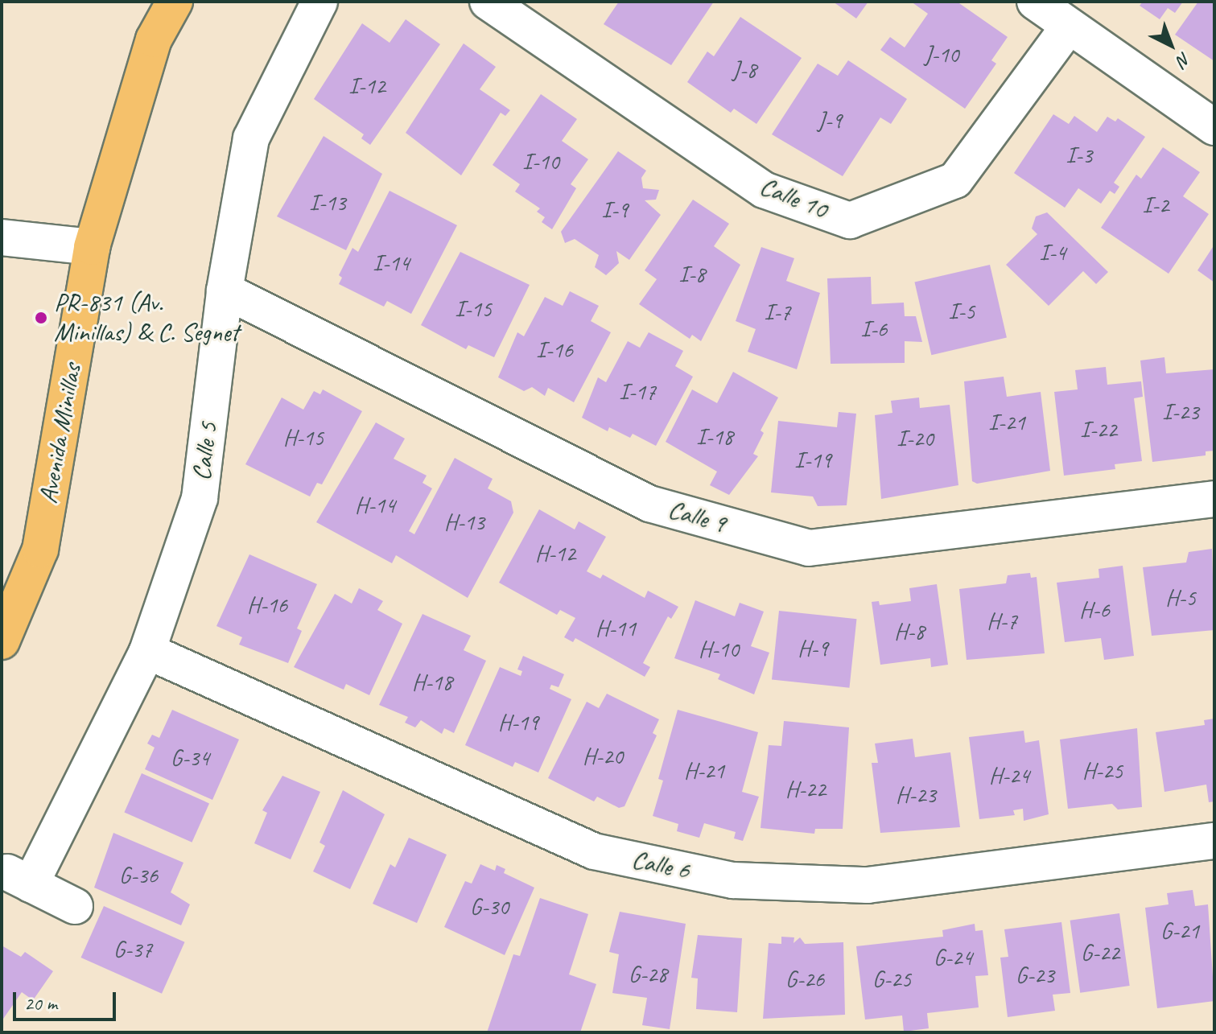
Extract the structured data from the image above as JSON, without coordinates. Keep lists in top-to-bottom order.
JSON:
{
  "streets": {
    "main road": ["Avenida Minillas"],
    "street": [
      "Calle 10",
      "Calle 5",
      "Calle 9",
      "Calle 6"
    ]
  },
  "crossings": [
    ["Calle 5", "Calle 9"],
    ["Calle 5", "Calle 6"]
  ],
  "places": ["PR-831 (Av. Minillas) & C. Segnet"],
  "house_numbers": [
    "J-10",
    "J-8",
    "I-12",
    "J-9",
    "I-3",
    "I-10",
    "I-13",
    "I-2",
    "I-9",
    "I-4",
    "I-14",
    "I-8",
    "I-15",
    "I-5",
    "I-7",
    "I-6",
    "I-16",
    "I-17",
    "I-23",
    "I-21",
    "I-22",
    "I-18",
    "H-15",
    "I-20",
    "I-19",
    "H-14",
    "H-13",
    "H-12",
    "H-5",
    "H-16",
    "H-6",
    "H-7",
    "H-11",
    "H-8",
    "H-9",
    "H-10",
    "H-18",
    "H-19",
    "H-20",
    "G-34",
    "H-21",
    "H-25",
    "H-24",
    "H-22",
    "H-23",
    "G-36",
    "G-30",
    "G-21",
    "G-37",
    "G-22",
    "G-24",
    "G-28",
    "G-23",
    "G-26",
    "G-25"
  ],
  "scale_bar": "20 m",
  "north": "bottom right"
}
